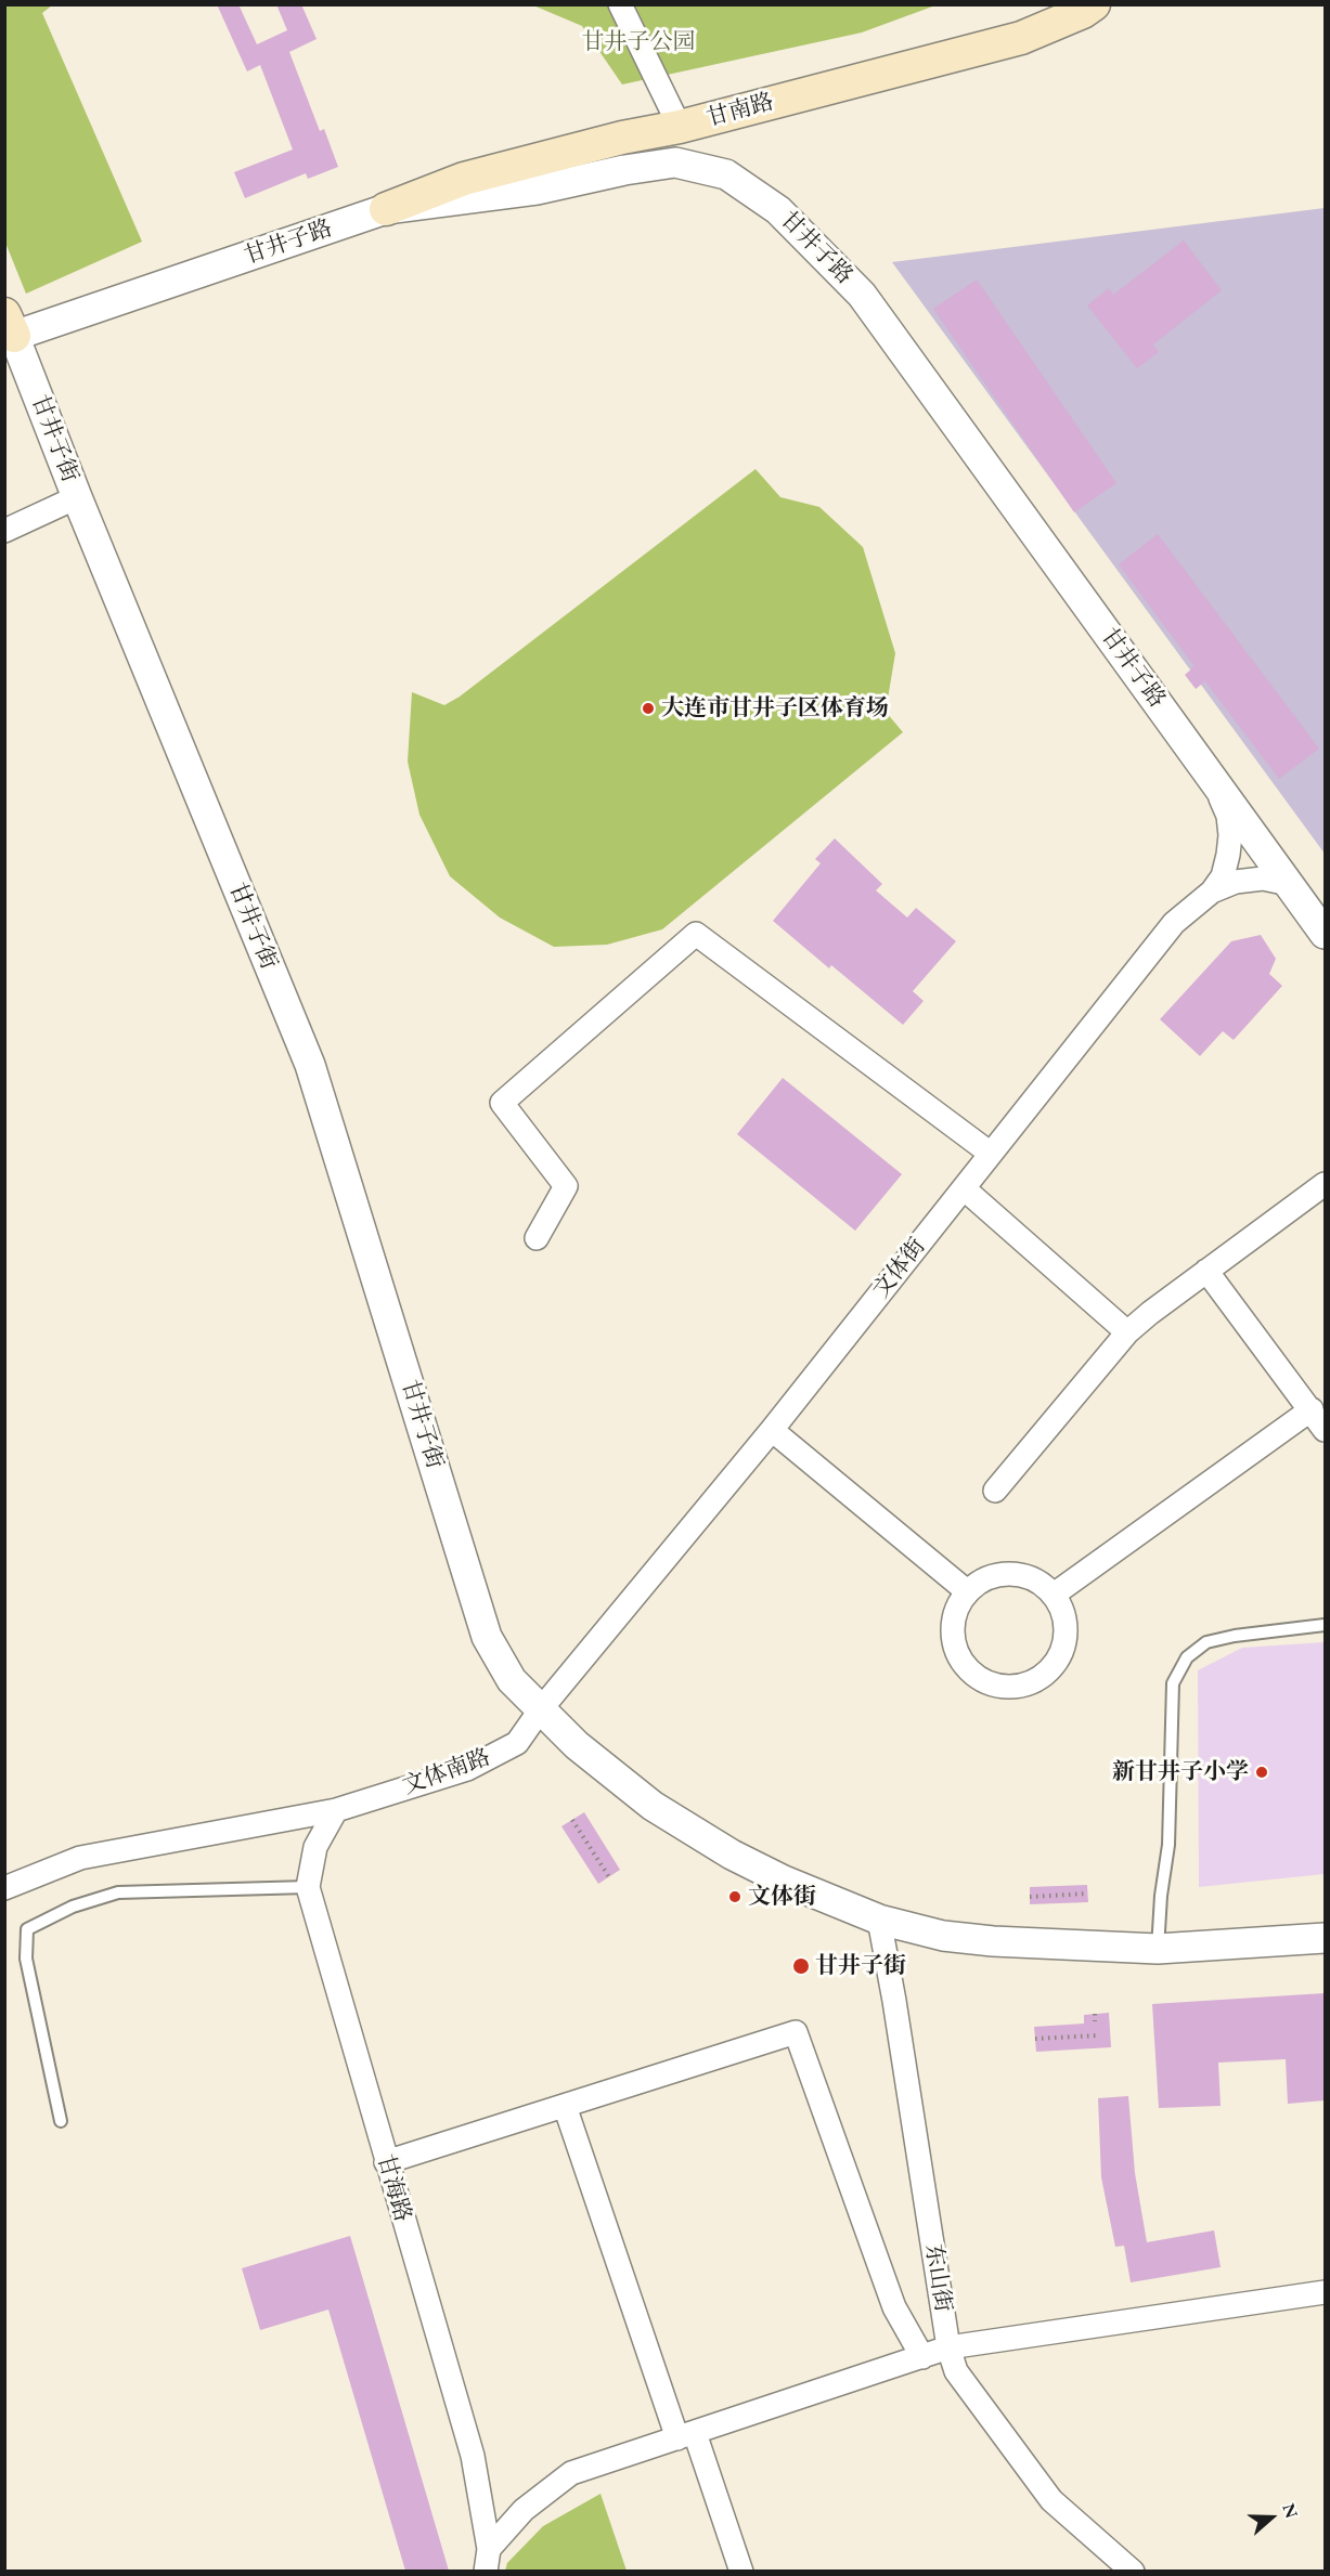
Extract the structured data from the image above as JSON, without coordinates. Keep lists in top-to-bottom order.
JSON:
{
  "streets": {
    "main road": ["甘南路"],
    "street": [
      "甘井子路",
      "甘井子街",
      "文体街",
      "文体南路",
      "甘海路",
      "东山街"
    ]
  },
  "crossings": [
    ["甘南路", "甘井子路"],
    ["甘井子路", "甘井子街"],
    ["甘井子路", "文体街"],
    ["甘井子街", "文体街"],
    ["甘井子街", "文体南路"],
    ["甘井子街", "东山街"],
    ["文体街", "文体南路"],
    ["文体南路", "甘海路"]
  ],
  "parks": ["甘井子公园"],
  "places": [
    "大连市甘井子区体育场",
    "新甘井子小学",
    "文体街",
    "甘井子街"
  ],
  "north": "right"
}
